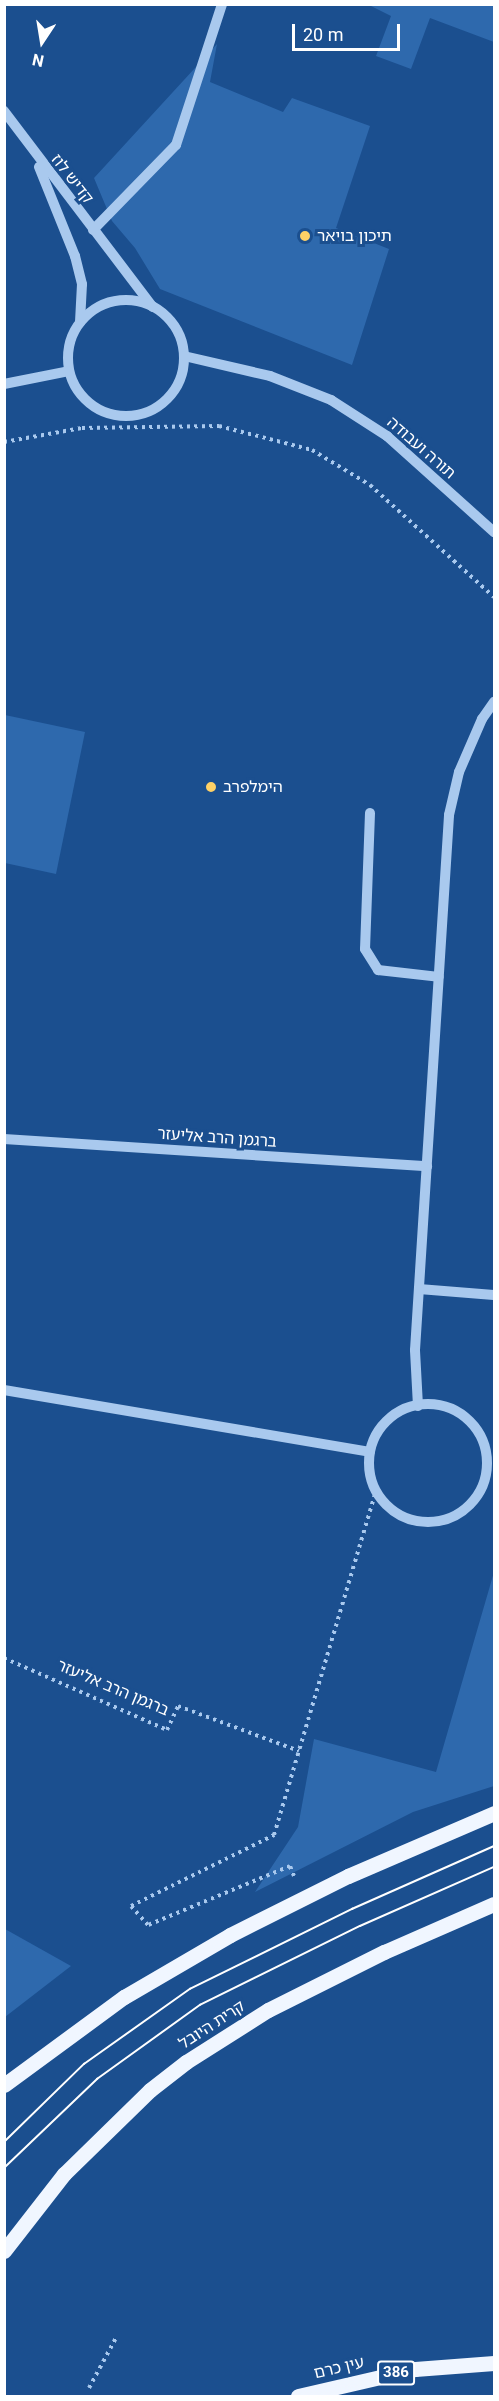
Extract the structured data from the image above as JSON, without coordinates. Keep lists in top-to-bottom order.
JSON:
{
  "streets": {
    "main road": ["קרית היובל", "עין כרם", "386"],
    "street": ["קדיש לוז", "תורה ועבודה", "ברגמן הרב אליעזר"]
  },
  "crossings": [
    ["קדיש לוז", "תורה ועבודה"]
  ],
  "places": ["תיכון בויאר", "הימלפרב"],
  "scale_bar": "20 m",
  "north": "bottom"
}
